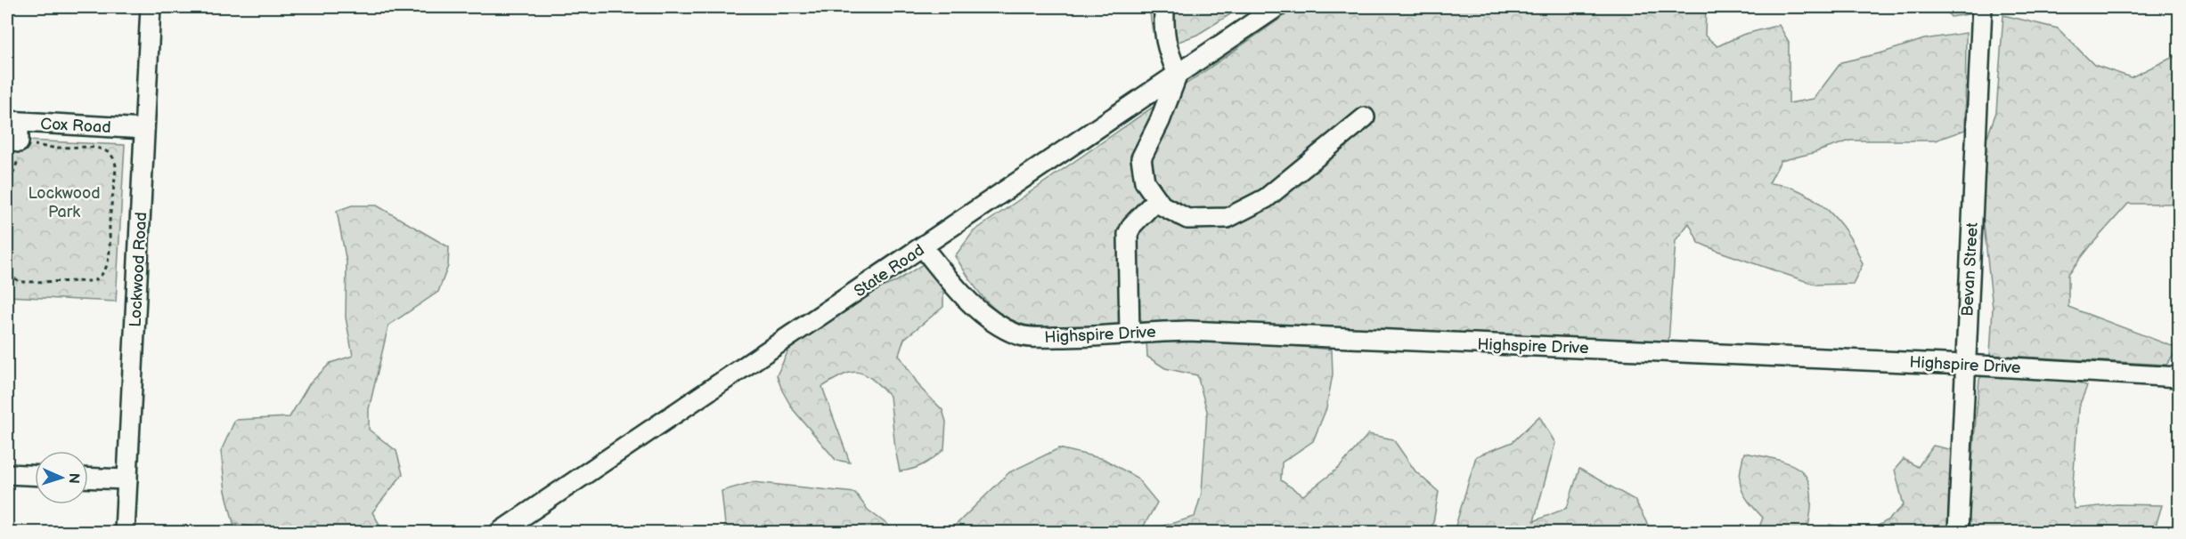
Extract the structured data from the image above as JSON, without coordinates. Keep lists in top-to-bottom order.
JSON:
{
  "streets": {
    "street": [
      "Cox Road",
      "Lockwood Road",
      "Bevan Street",
      "State Road",
      "Highspire Drive"
    ]
  },
  "crossings": [
    ["Cox Road", "Lockwood Road"],
    ["Bevan Street", "Highspire Drive"],
    ["State Road", "Highspire Drive"]
  ],
  "parks": ["Lockwood Park"],
  "north": "right"
}
